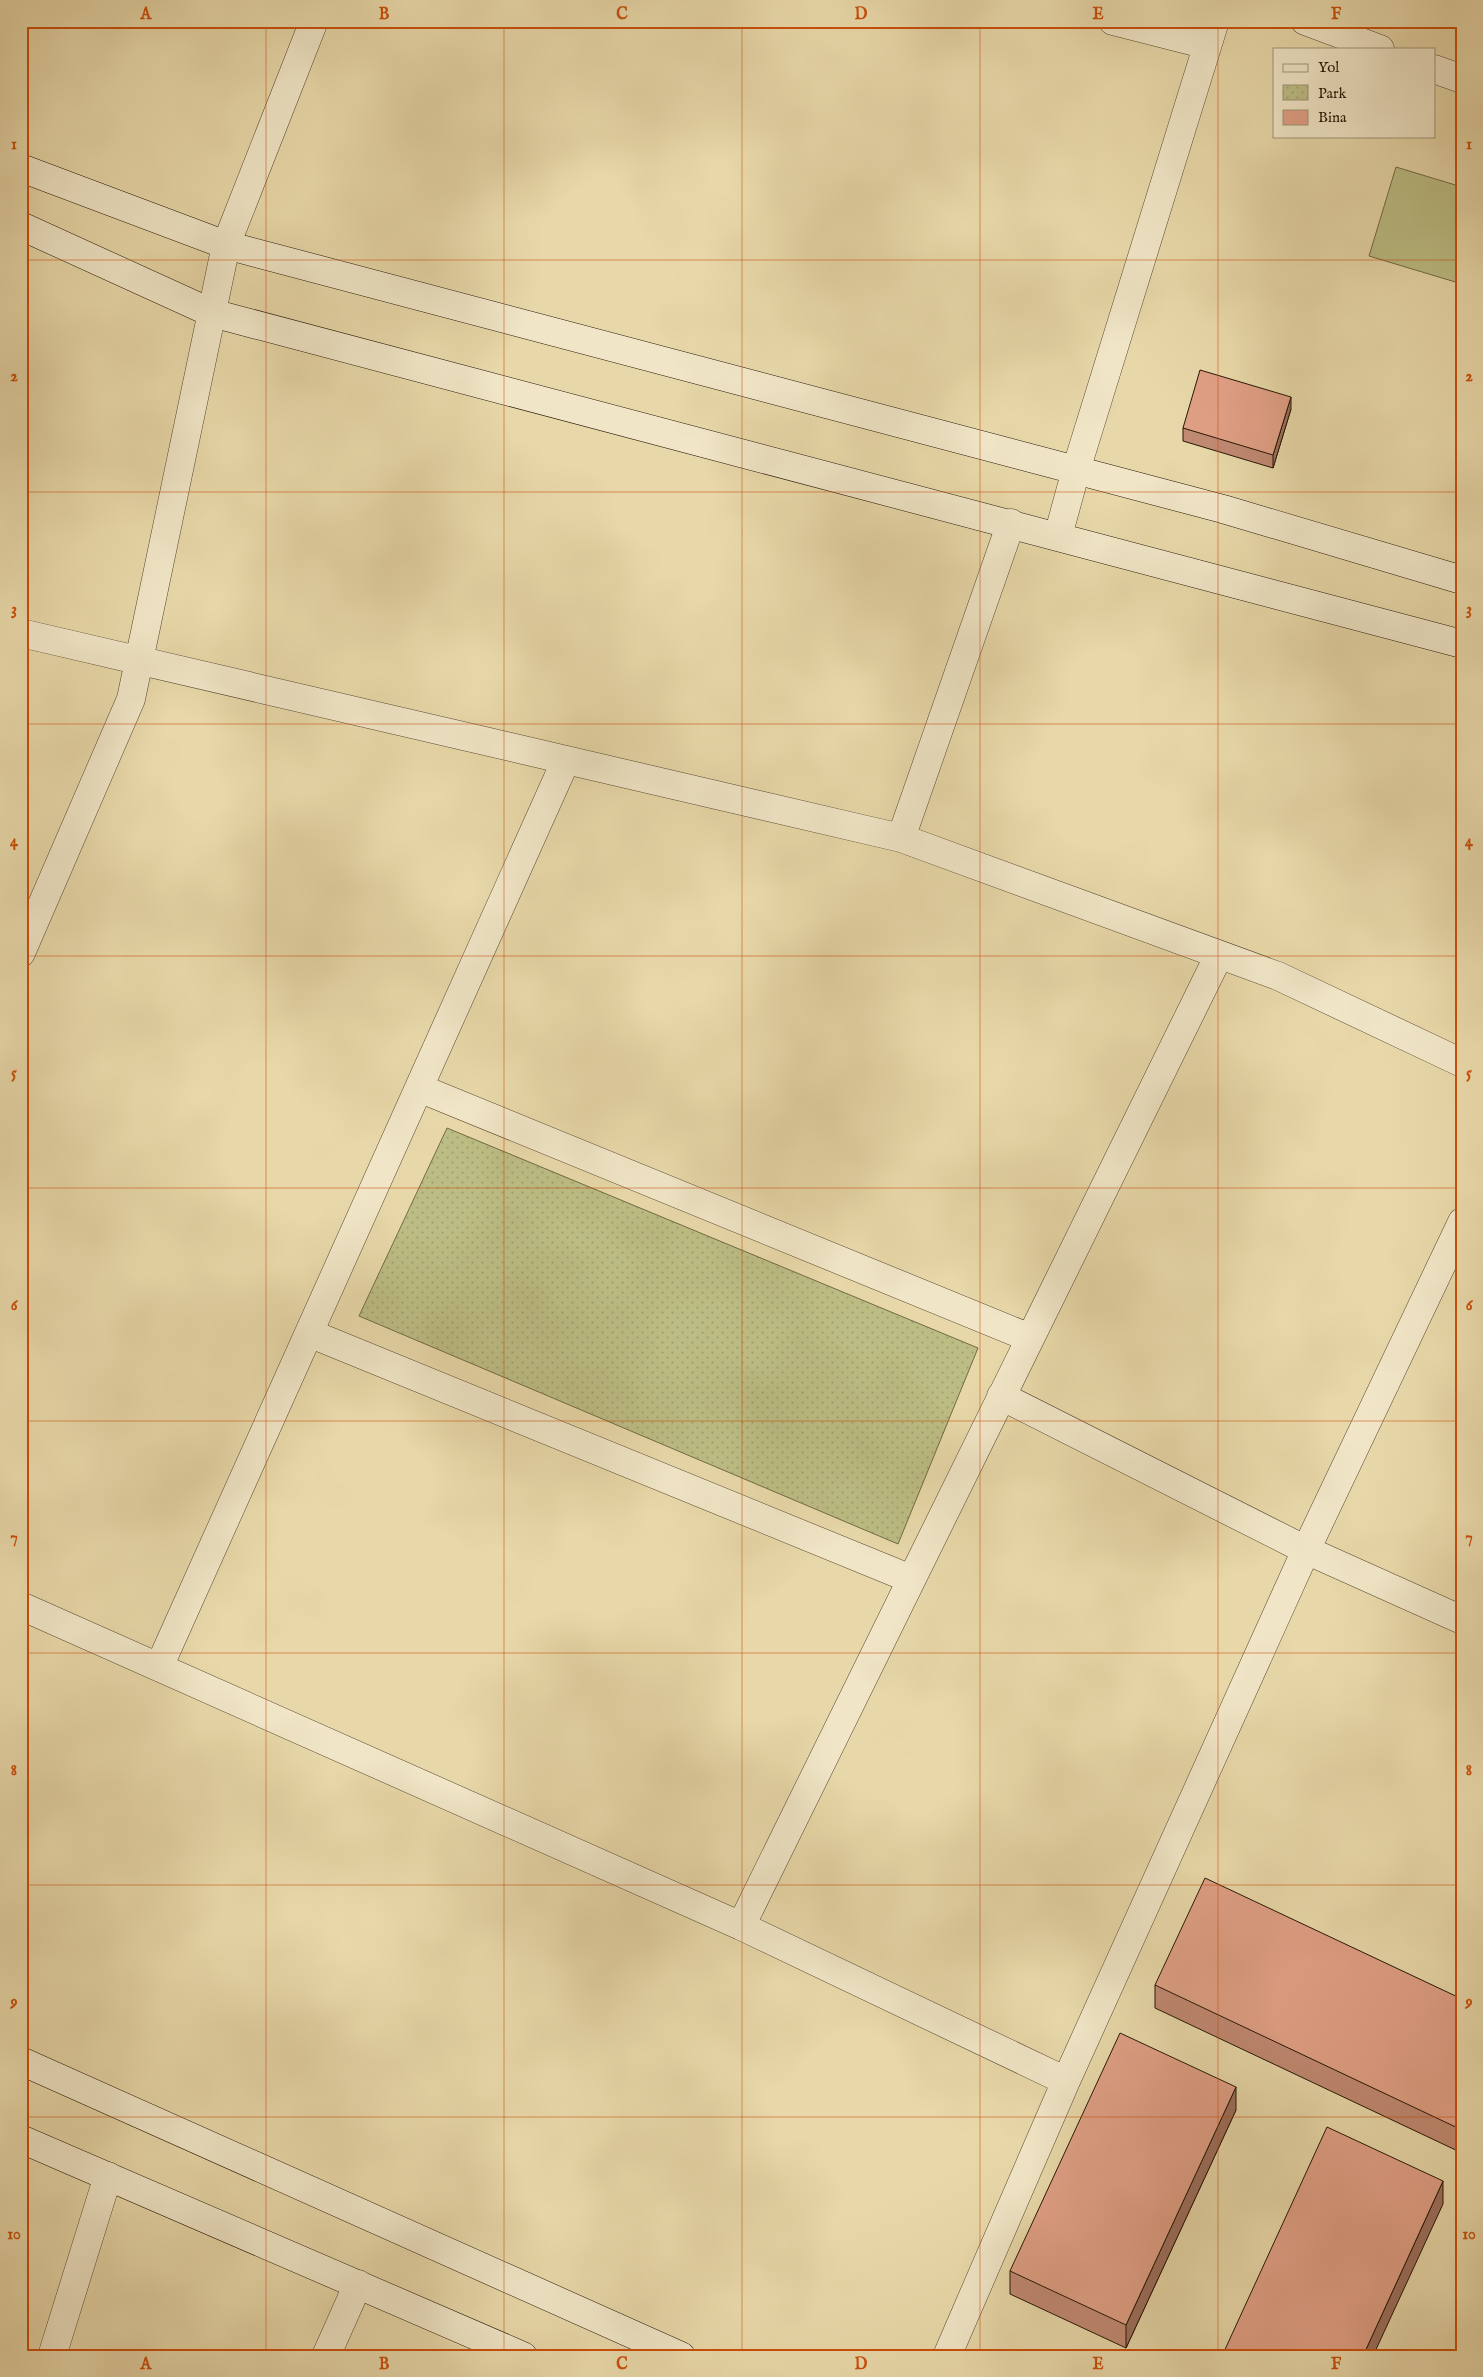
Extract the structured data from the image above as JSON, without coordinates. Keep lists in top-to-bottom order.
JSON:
{
  "legend": ["Yol", "Park", "Bina"],
  "grid": {
    "columns": [
      "A",
      "B",
      "C",
      "D",
      "E",
      "F"
    ],
    "rows": [
      "1",
      "2",
      "3",
      "4",
      "5",
      "6",
      "7",
      "8",
      "9",
      "10"
    ]
  }
}
